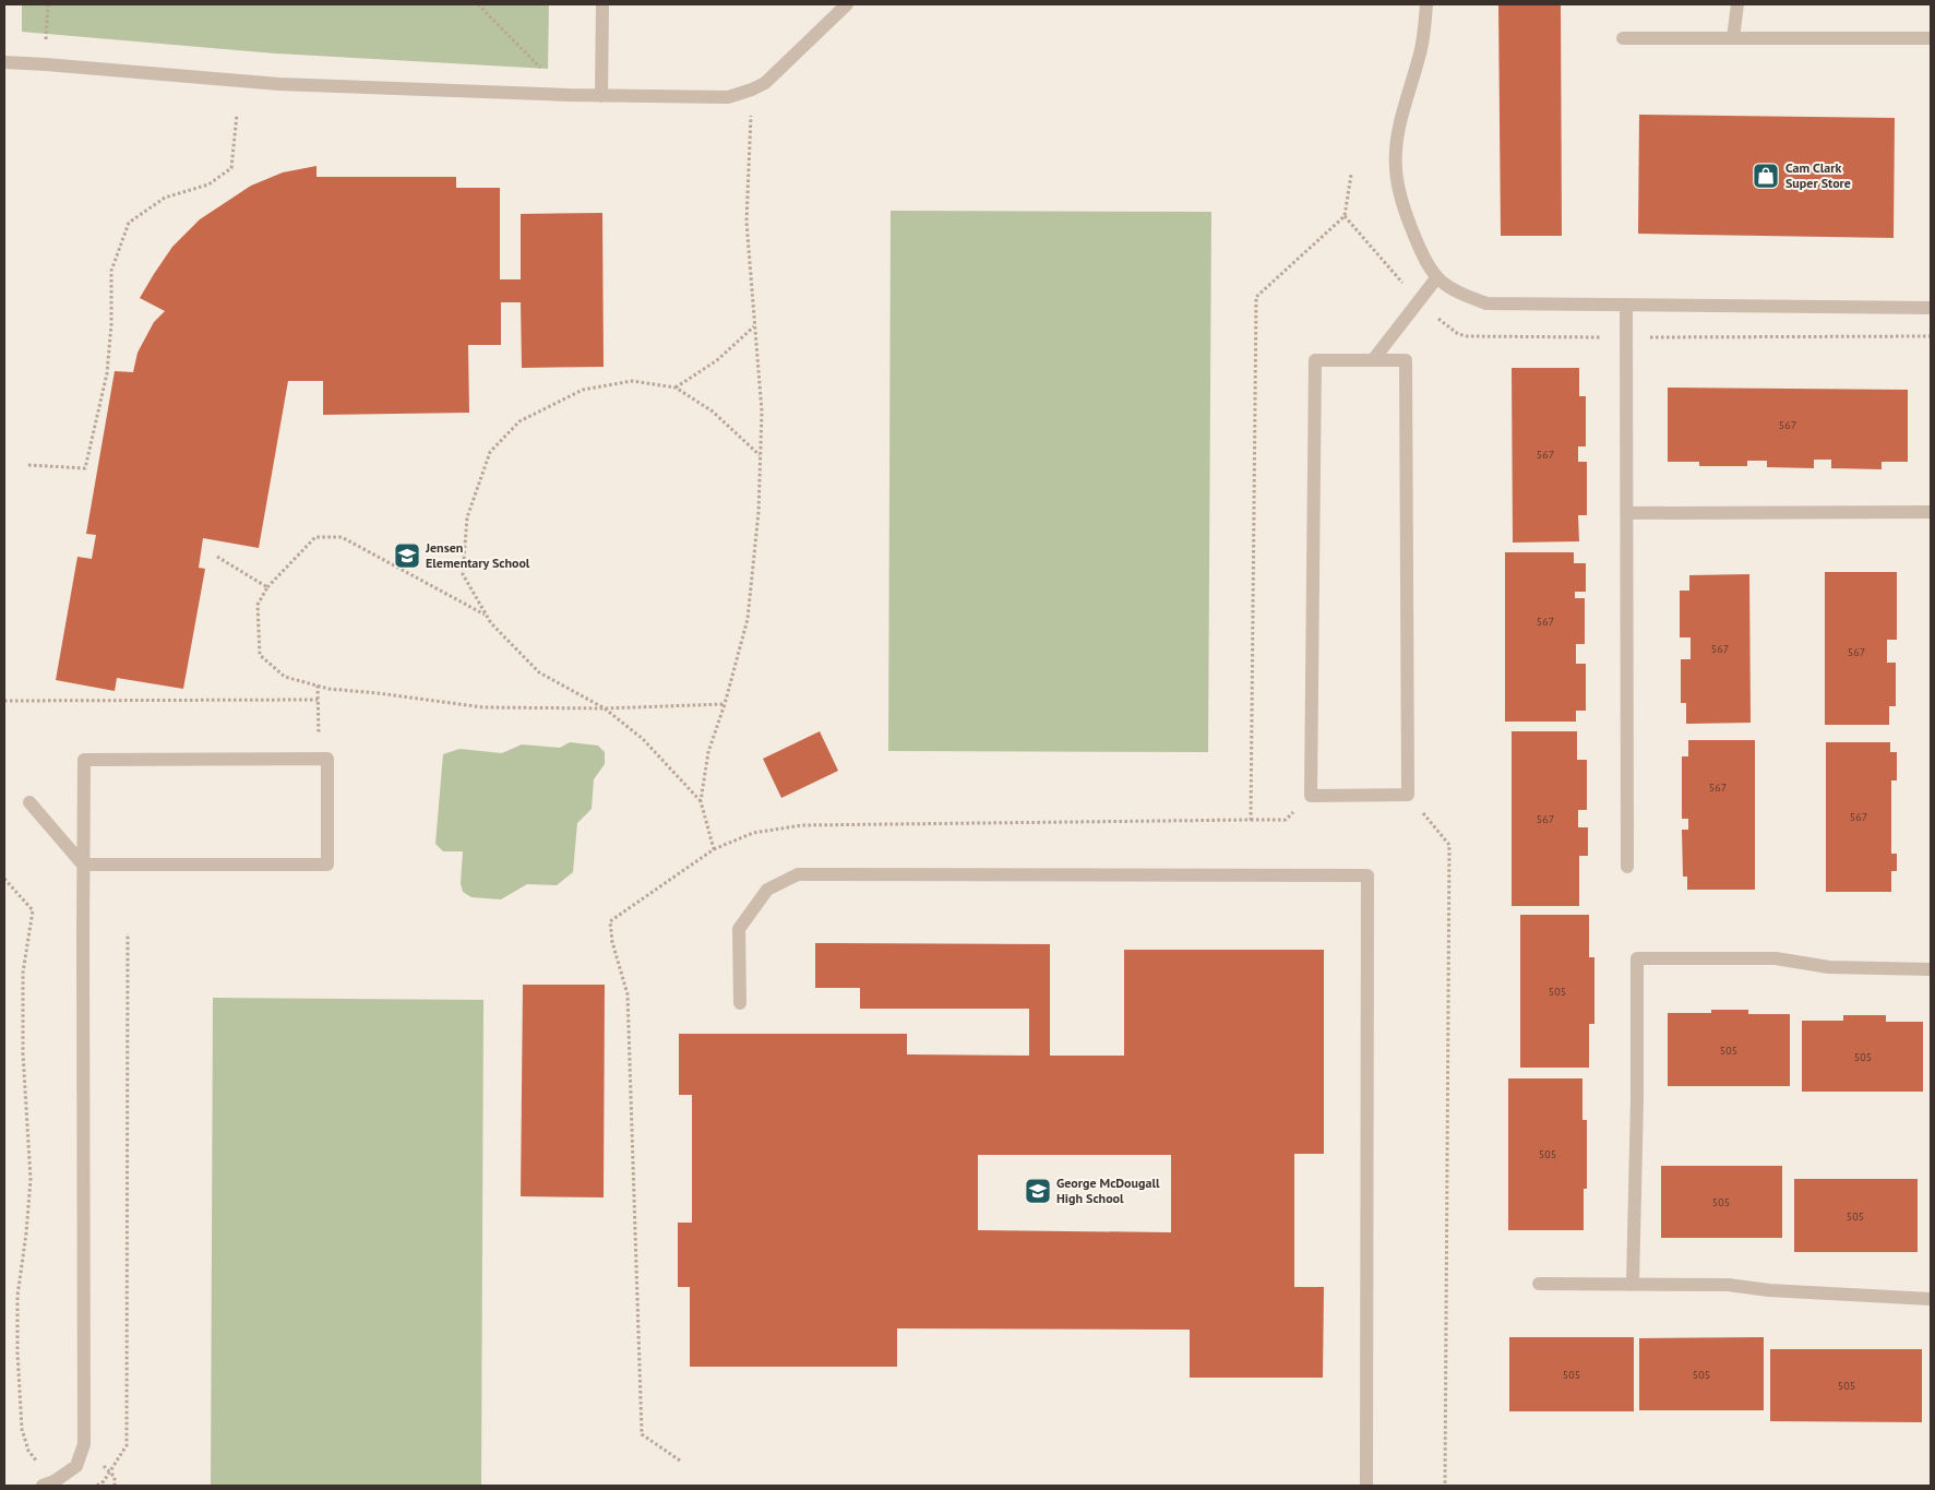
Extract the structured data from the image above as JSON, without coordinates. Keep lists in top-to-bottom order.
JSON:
{
  "places": {
    "shop": ["Cam Clark Super Store"],
    "school or university": ["Jensen Elementary School", "George McDougall High School"]
  },
  "house_numbers": [
    "567",
    "567",
    "567",
    "567",
    "567",
    "567",
    "567",
    "567",
    "505",
    "505",
    "505",
    "505",
    "505",
    "505",
    "505",
    "505",
    "505"
  ]
}
